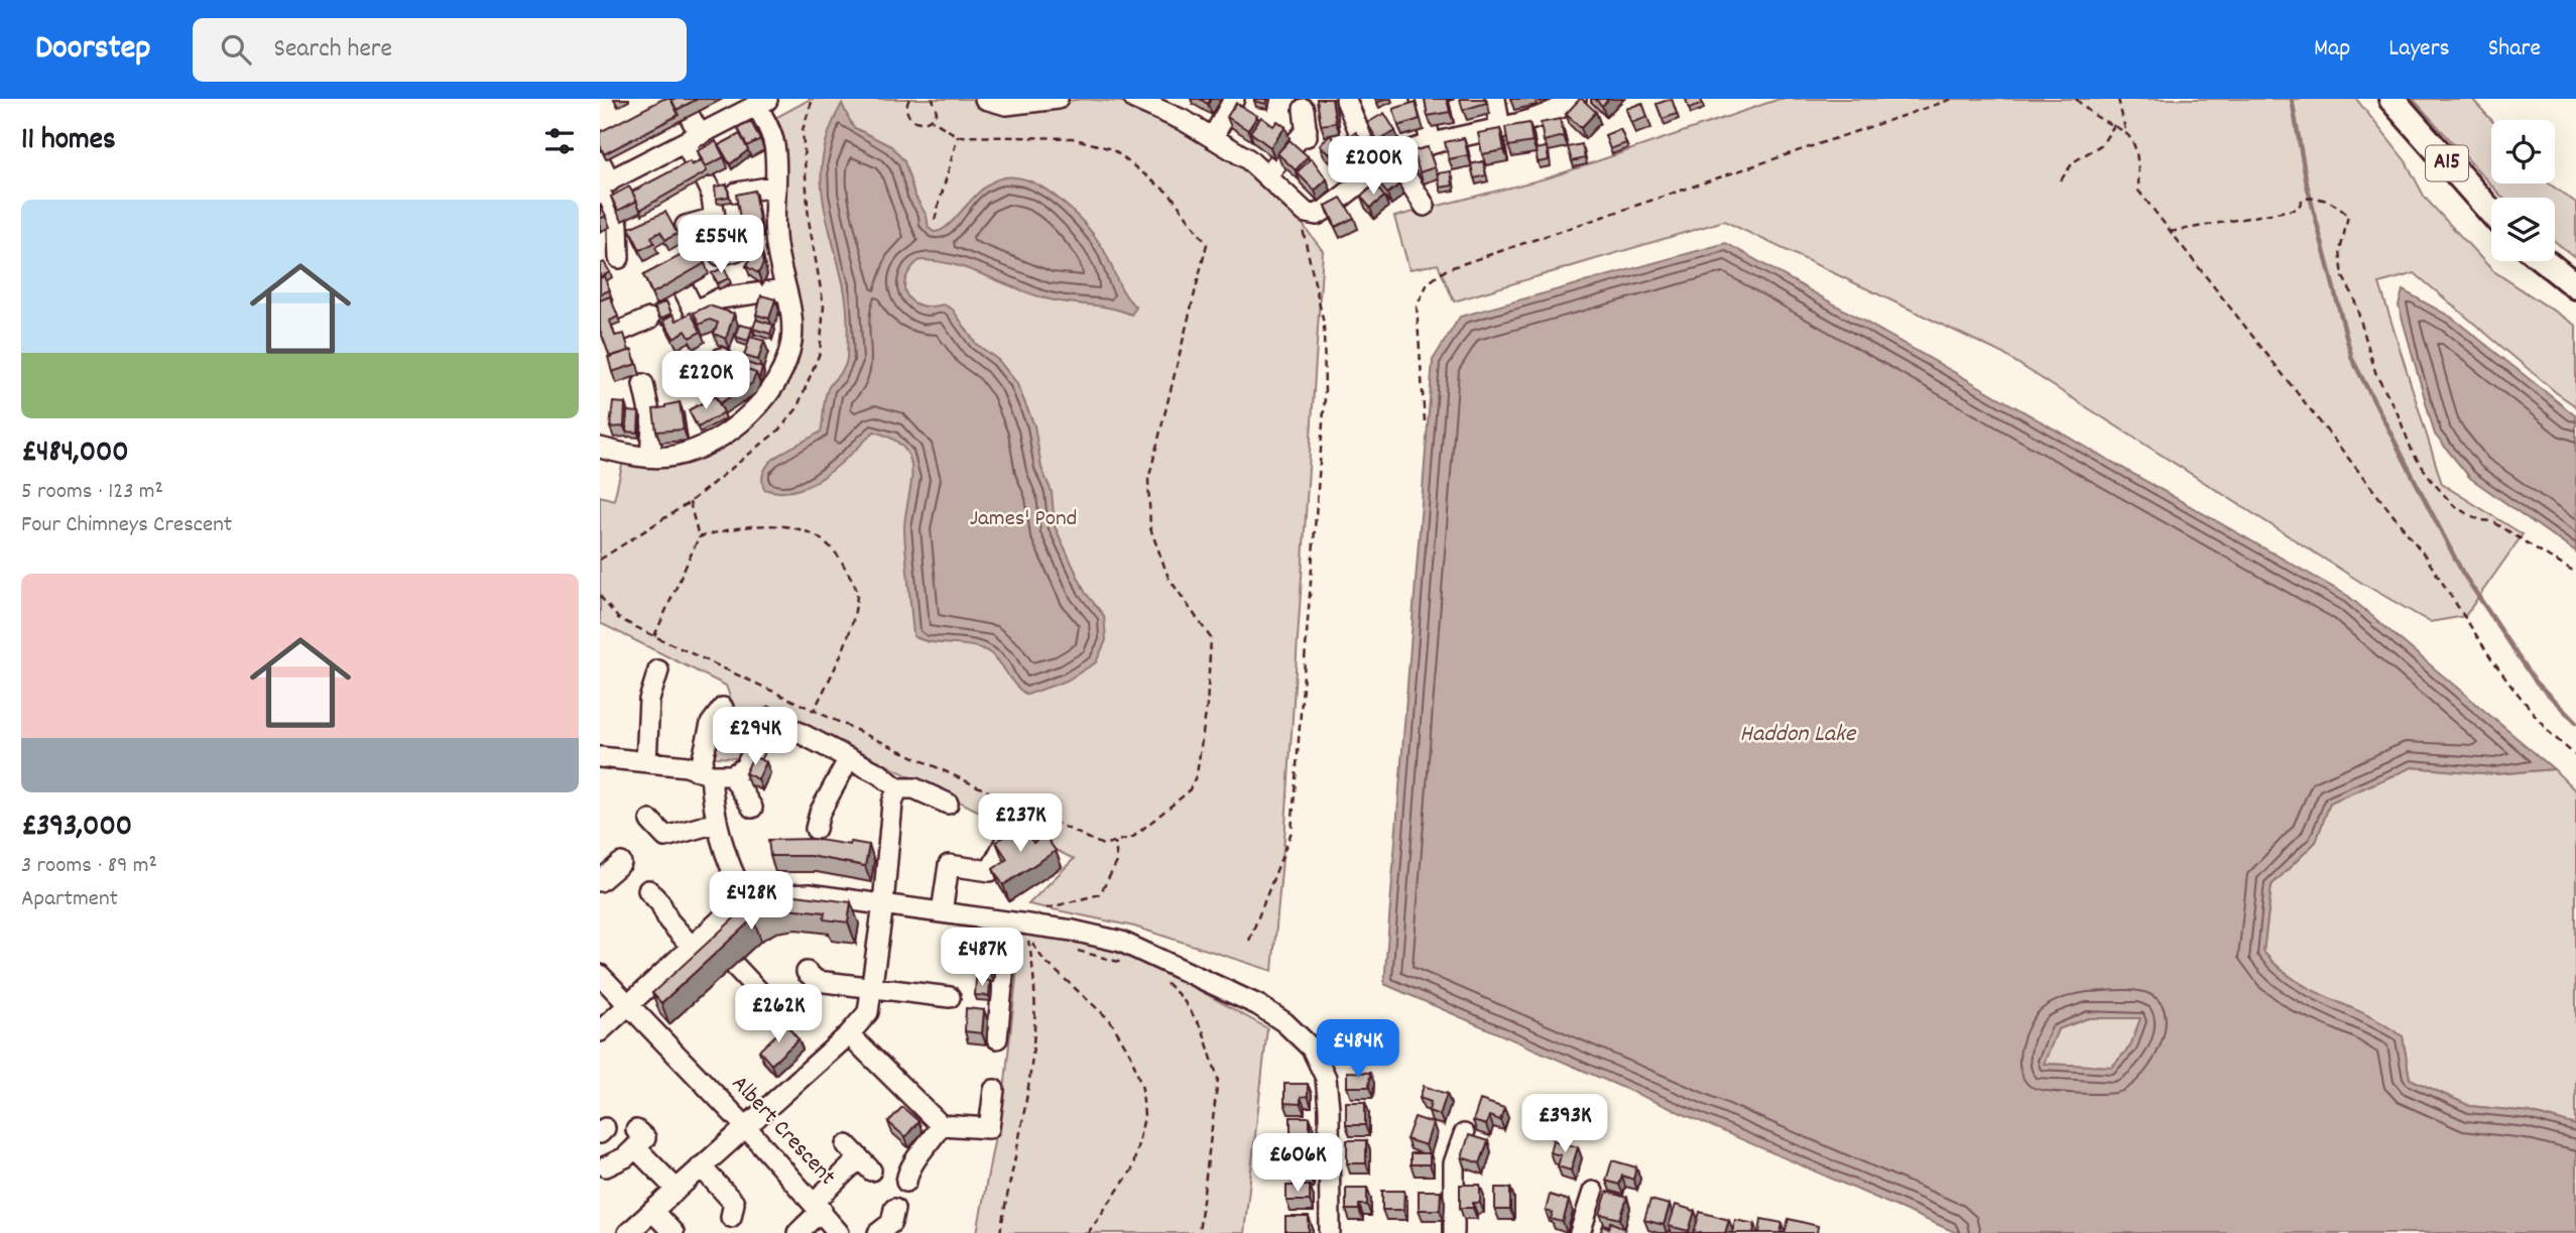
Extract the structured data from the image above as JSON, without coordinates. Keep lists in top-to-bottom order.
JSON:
{
  "streets": {
    "main road": ["A15"],
    "street": ["Albert Crescent"]
  },
  "water": ["Haddon Lake"],
  "parks": ["James' Pond"],
  "page": {
    "header": "Doorstep",
    "search": "Search here",
    "nav": ["Map", "Layers", "Share"],
    "heading": "11 homes",
    "price": [
      "£200K",
      "£554K",
      "£220K",
      "£294K",
      "£237K",
      "£428K",
      "£487K",
      "£262K",
      "£484K",
      "£393K",
      "£606K"
    ],
    "list": [
      {
        "name": "£484,000",
        "note": "5 rooms · 123 m² · Four Chimneys Crescent"
      },
      {
        "name": "£393,000",
        "note": "3 rooms · 89 m² · Apartment"
      }
    ]
  }
}
